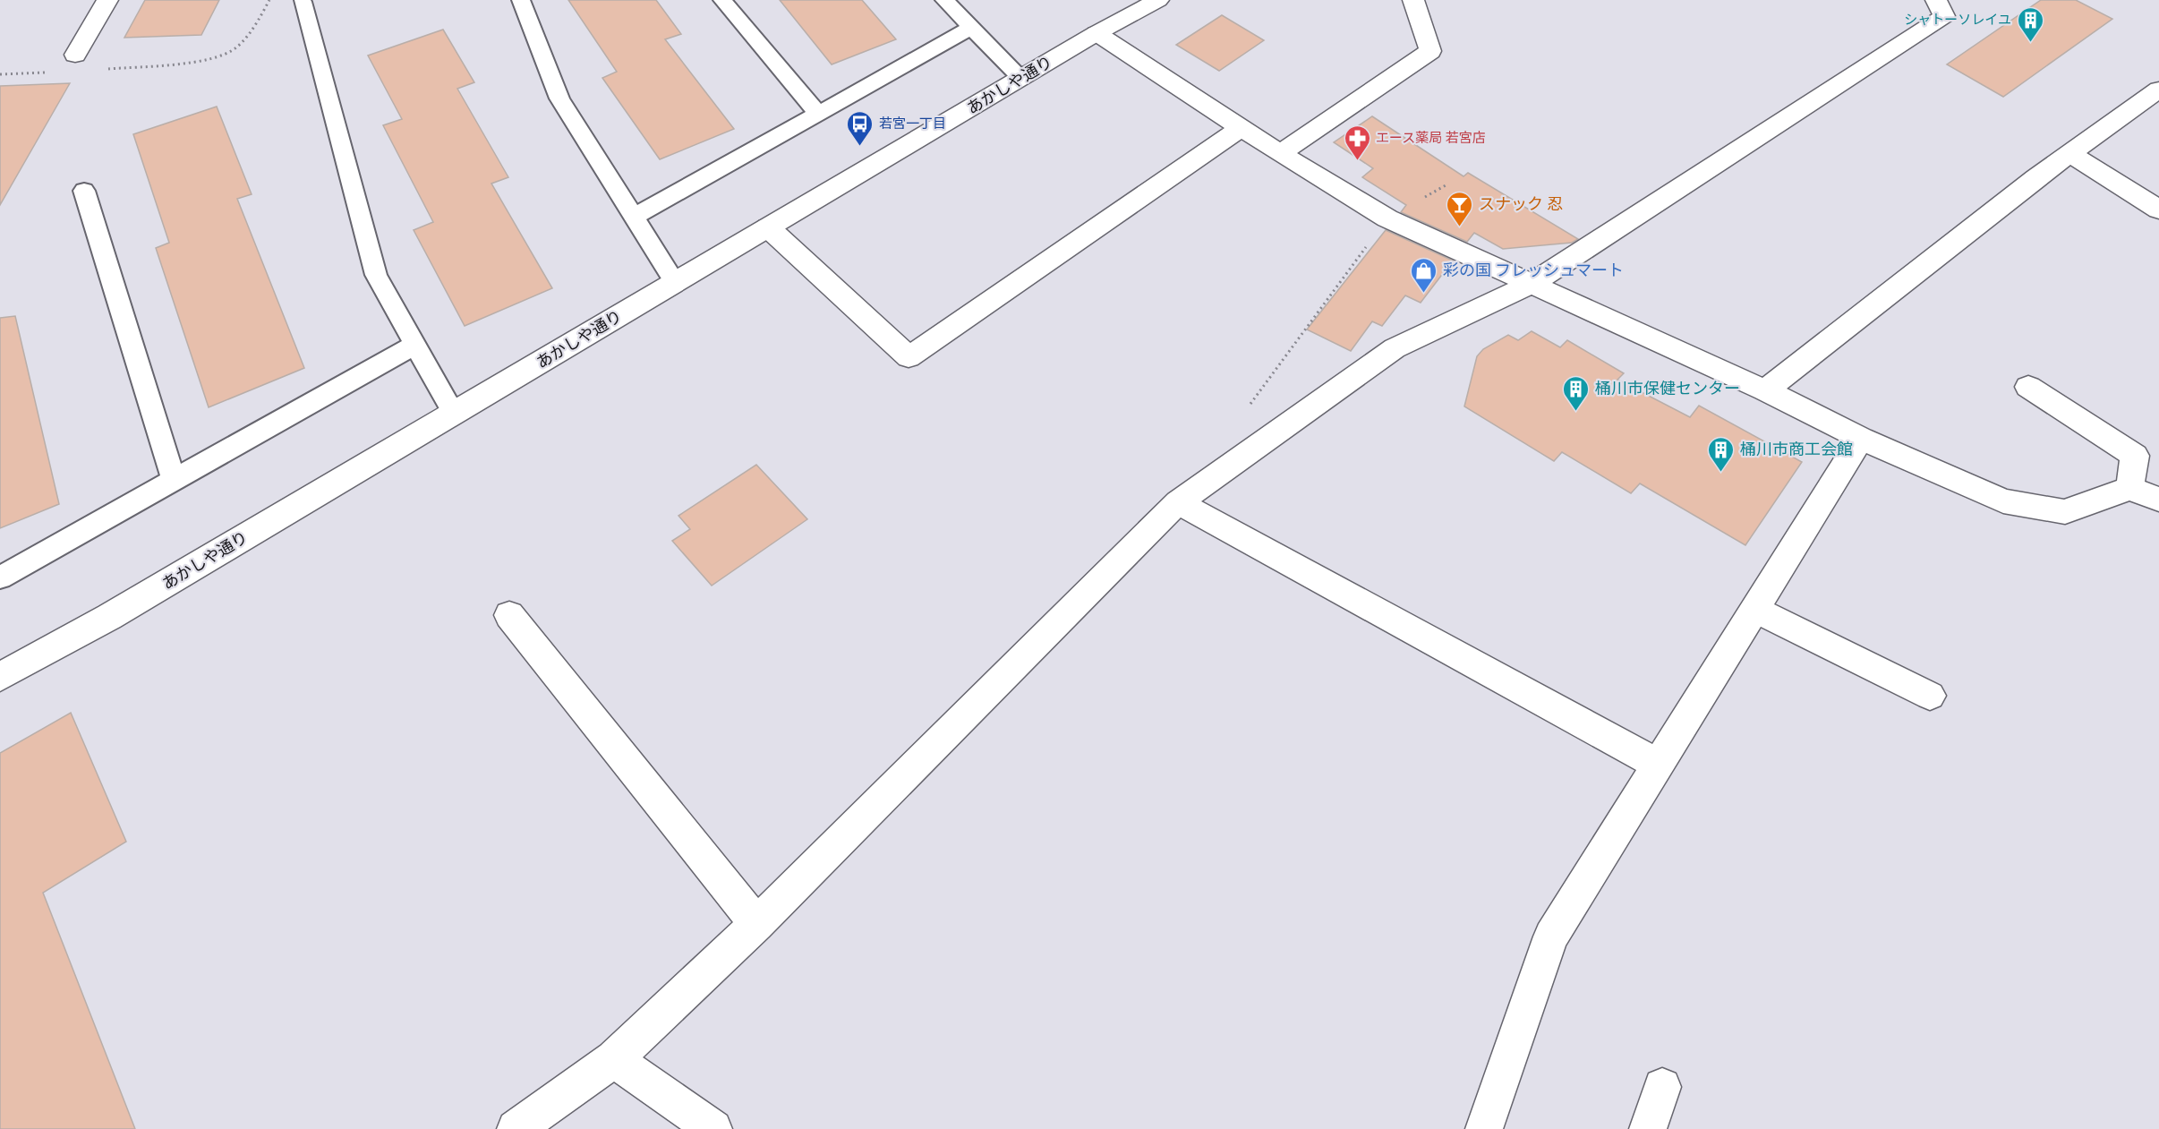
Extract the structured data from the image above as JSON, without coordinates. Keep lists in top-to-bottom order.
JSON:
{
  "streets": {
    "street": ["あかしや通り"]
  },
  "places": {
    "building": ["シャトーソレイユ", "桶川市保健センター", "桶川市商工会館"],
    "bus stop": ["若宮一丁目"],
    "pharmacy": ["エース薬局 若宮店"],
    "bar": ["スナック 忍"],
    "shop": ["彩の国 フレッシュマート"]
  }
}
